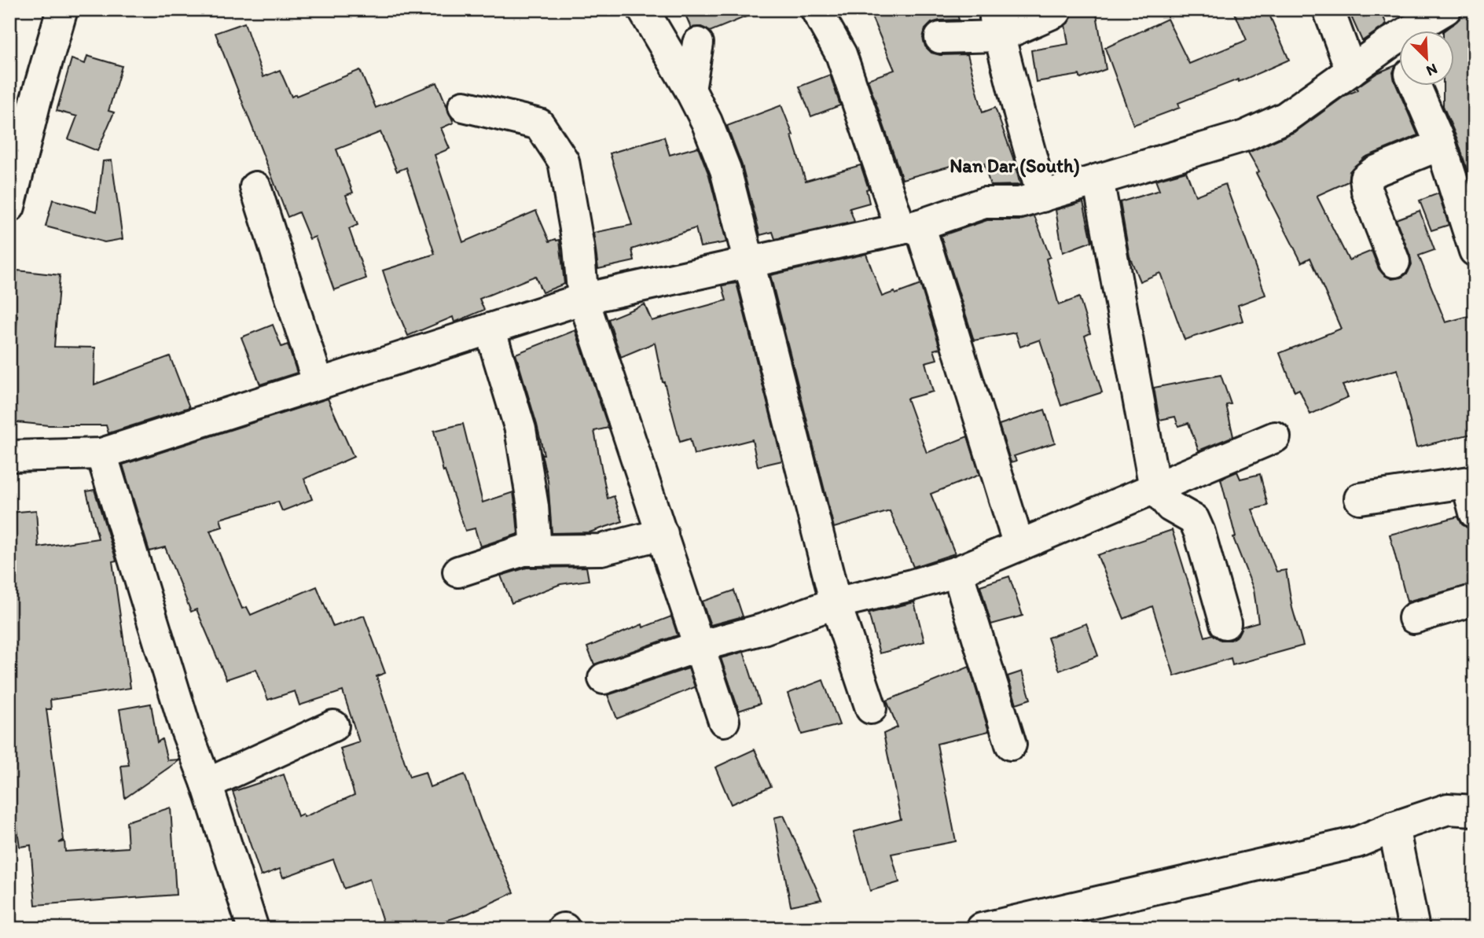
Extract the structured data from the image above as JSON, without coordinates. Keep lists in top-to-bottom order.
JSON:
{
  "districts": ["Nan Dar (South)"],
  "north": "bottom right"
}
